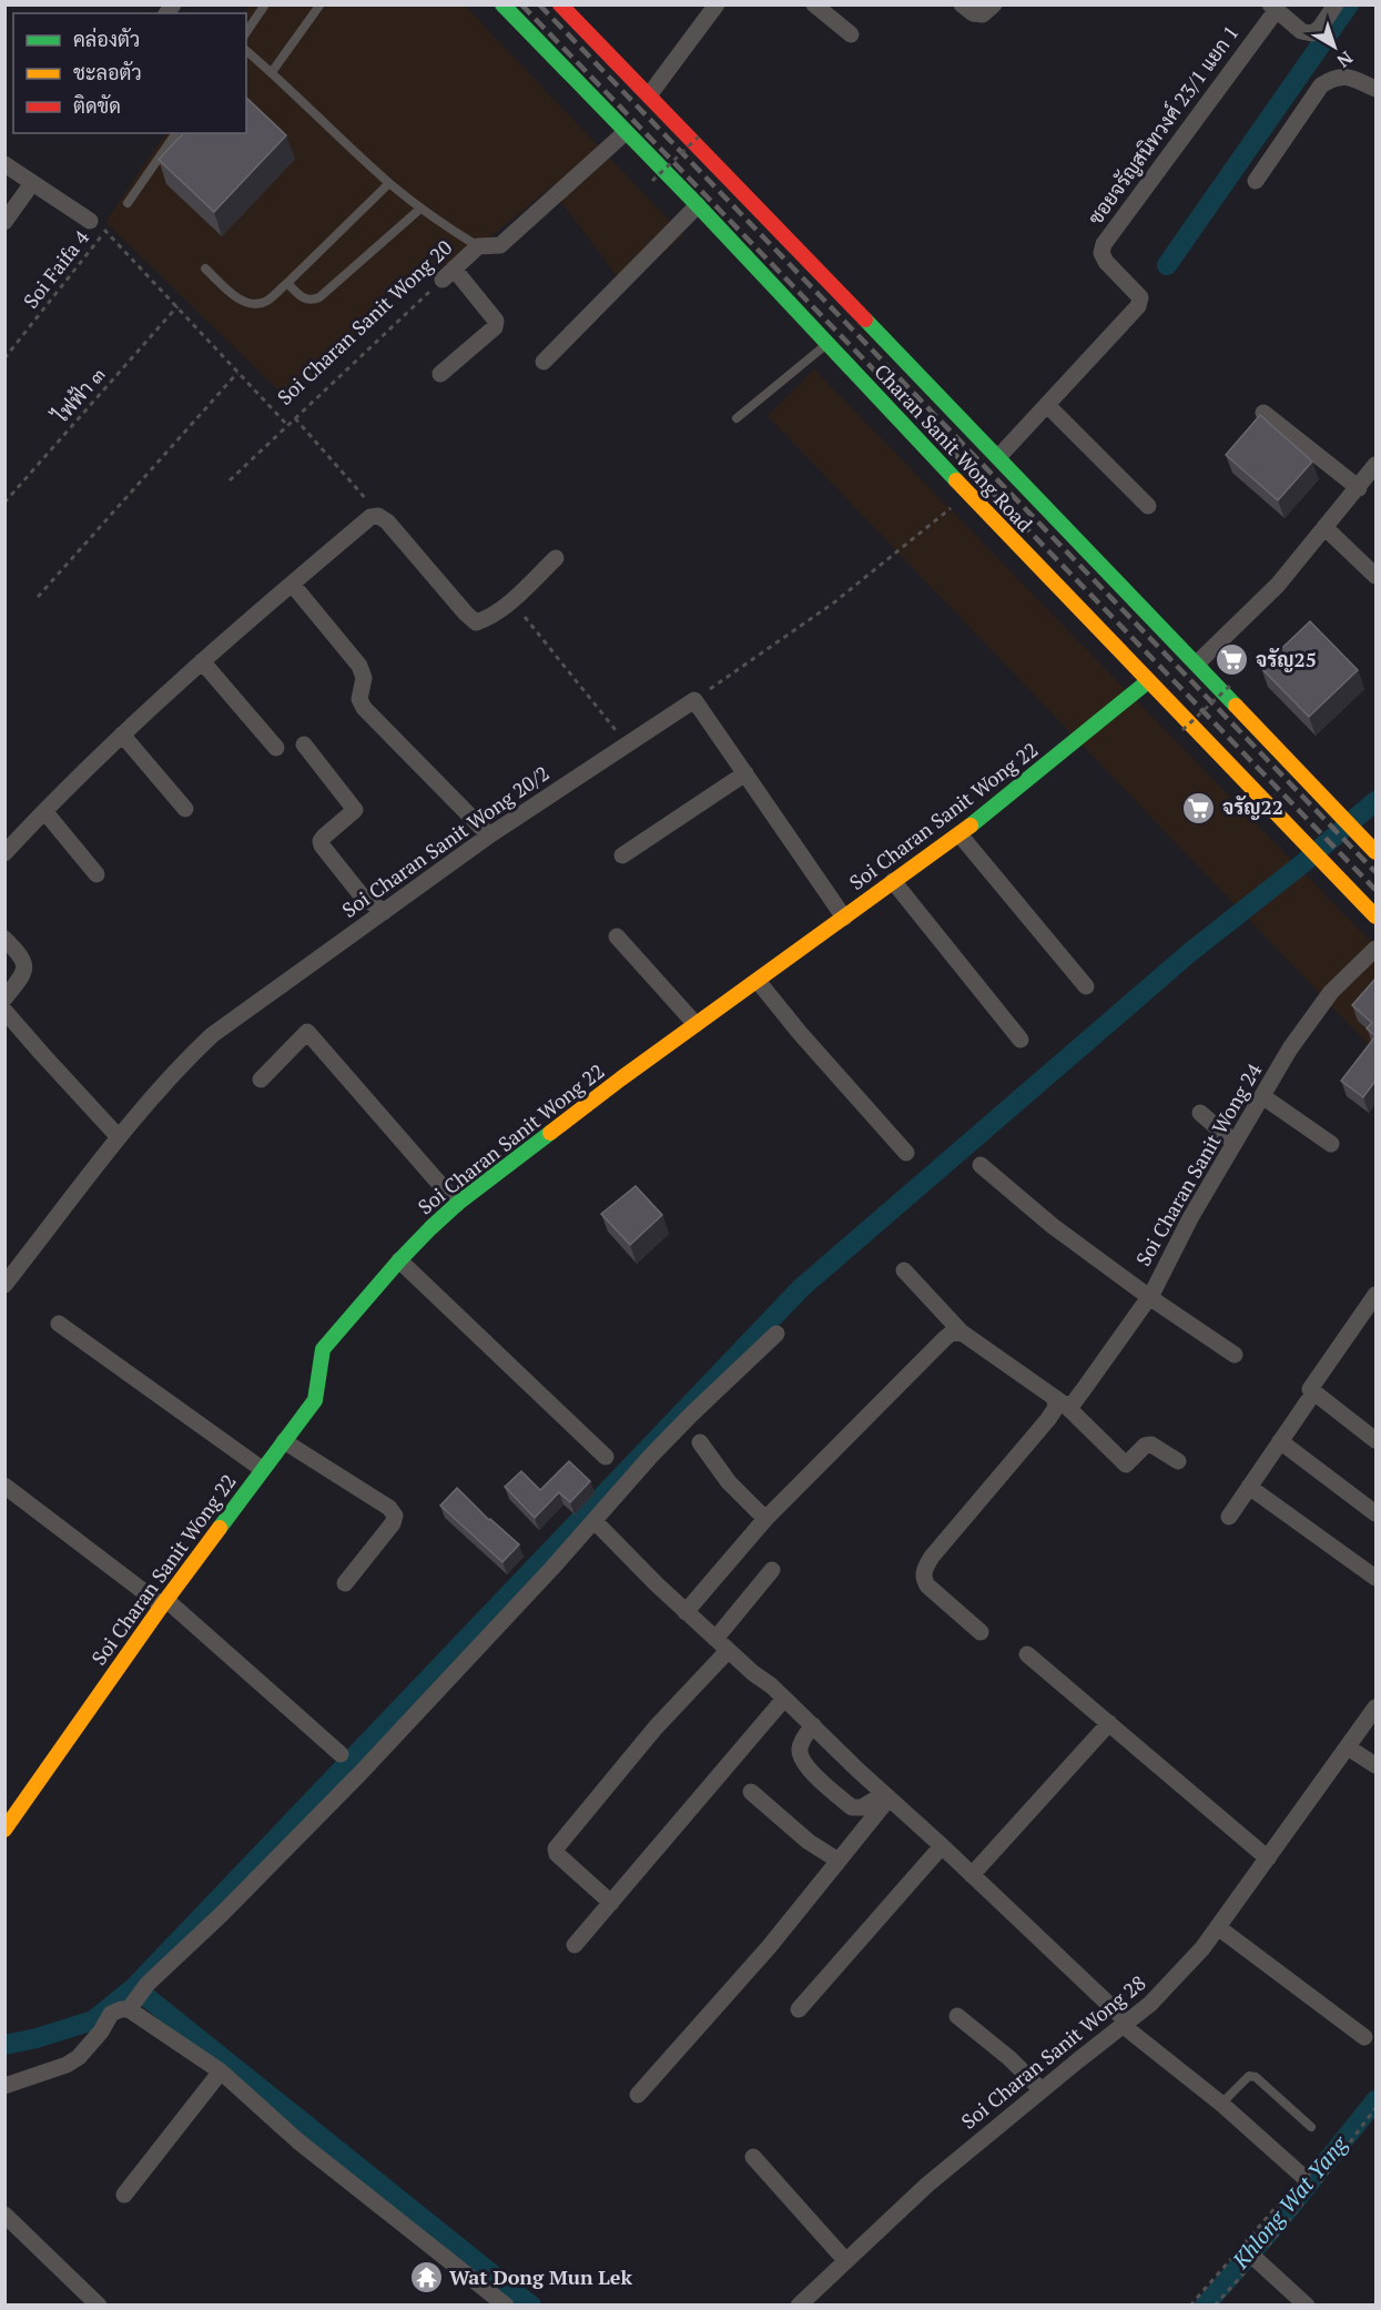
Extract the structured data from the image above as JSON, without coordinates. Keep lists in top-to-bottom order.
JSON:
{
  "streets": {
    "main road": ["Charan Sanit Wong Road", "Soi Charan Sanit Wong 22"],
    "street": [
      "ซอยจรัญสนิทวงศ์ 23/1 แยก 1",
      "Soi Charan Sanit Wong 20",
      "Soi Charan Sanit Wong 20/2",
      "Soi Charan Sanit Wong 24",
      "Soi Charan Sanit Wong 28"
    ],
    "path": ["Soi Faifa 4", "ไฟฟ้า ๓"]
  },
  "crossings": [
    ["Soi Charan Sanit Wong 20", "Charan Sanit Wong Road"],
    ["Charan Sanit Wong Road", "Soi Charan Sanit Wong 22"]
  ],
  "water": ["Khlong Wat Yang"],
  "places": {
    "supermarket": ["จรัญ25", "จรัญ22"],
    "temple": ["Wat Dong Mun Lek"]
  },
  "legend": ["คล่องตัว", "ชะลอตัว", "ติดขัด"],
  "north": "bottom right"
}
